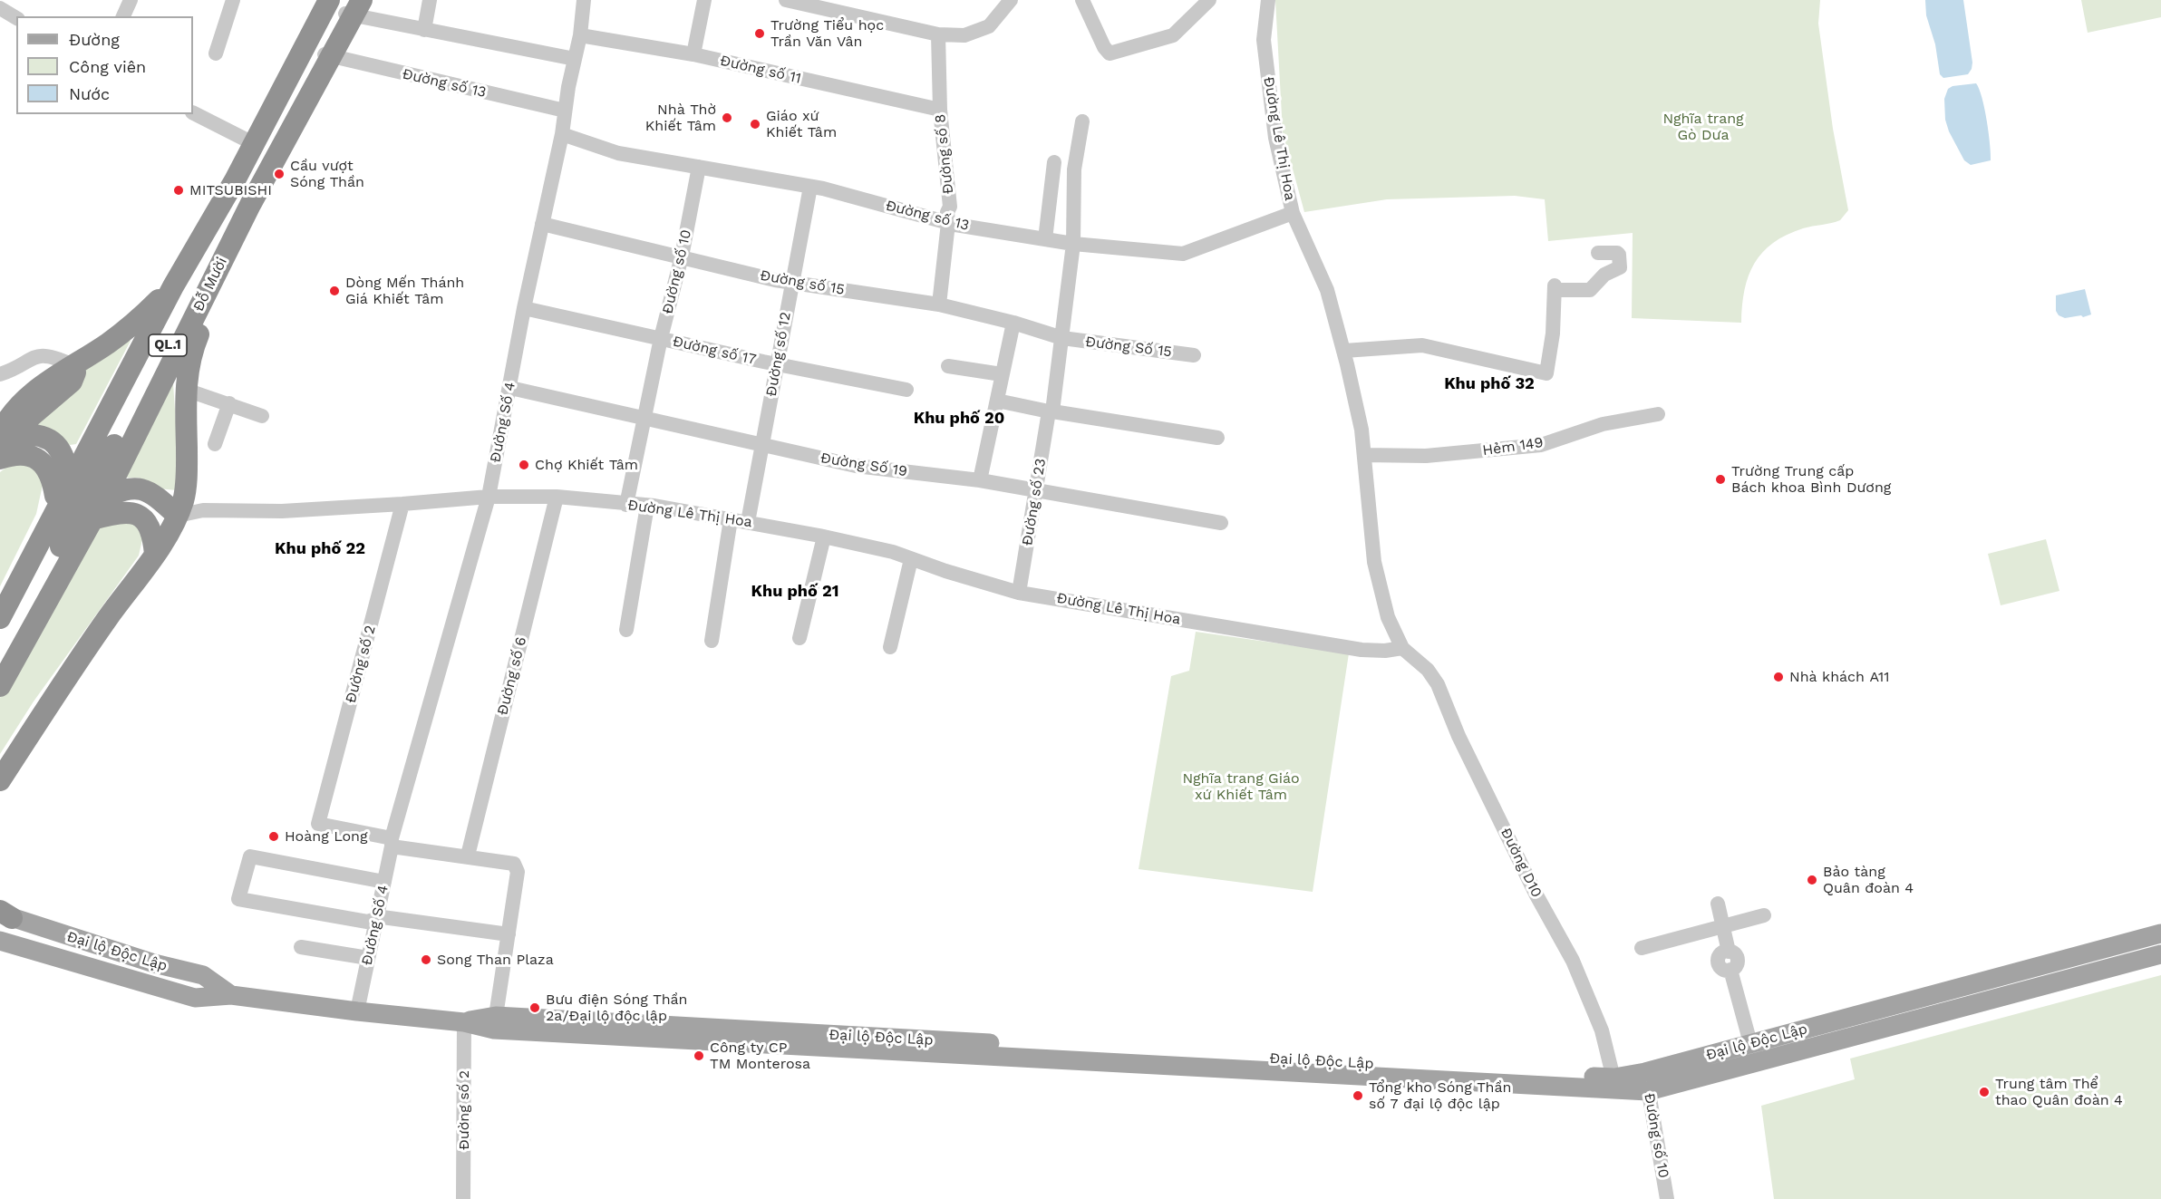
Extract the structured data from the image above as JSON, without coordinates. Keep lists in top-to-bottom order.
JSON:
{
  "streets": {
    "highway": ["Đỗ Mười", "QL.1"],
    "main road": ["Đại lộ Độc Lập"],
    "street": [
      "Đường số 11",
      "Đường số 13",
      "Đường Lê Thị Hoa",
      "Đường số 8",
      "Đường số 10",
      "Đường số 15",
      "Đường Số 15",
      "Đường số 17",
      "Đường số 12",
      "Đường Số 4",
      "Hẻm 149",
      "Đường Số 19",
      "Đường số 23",
      "Đường số 2",
      "Đường số 6",
      "Đường D10"
    ]
  },
  "crossings": [
    ["Đường số 11", "Đường số 8"],
    ["Đường số 11", "Đường Số 4"],
    ["Đường số 13", "Đường Lê Thị Hoa"],
    ["Đường số 13", "Đường số 8"],
    ["Đường số 13", "Đường số 10"],
    ["Đường số 13", "Đỗ Mười"],
    ["Đường số 13", "Đường số 12"],
    ["Đường số 13", "Đường Số 4"],
    ["Đường số 13", "Đường số 23"],
    ["Đường Lê Thị Hoa", "Đường số 10"],
    ["Đường Lê Thị Hoa", "Đường số 12"],
    ["Đường Lê Thị Hoa", "Đường Số 4"],
    ["Đường Lê Thị Hoa", "Hẻm 149"],
    ["Đường Lê Thị Hoa", "Đường số 23"],
    ["Đường Lê Thị Hoa", "Đường số 2"],
    ["Đường Lê Thị Hoa", "Đường số 6"],
    ["Đường Lê Thị Hoa", "Đường D10"],
    ["Đường số 8", "Đường số 15"],
    ["Đường số 10", "Đường số 15"],
    ["Đường số 10", "Đường số 17"],
    ["Đường số 10", "Đường Số 19"],
    ["Đường số 10", "Đại lộ Độc Lập"],
    ["Đường số 15", "Đường Số 15"],
    ["Đường số 15", "Đường số 12"],
    ["Đường số 15", "Đường Số 4"],
    ["Đường số 15", "Đường số 23"],
    ["Đường Số 15", "Đường số 23"],
    ["Đường số 17", "Đường số 12"],
    ["Đường số 17", "Đường Số 4"],
    ["Đường số 12", "Đường Số 19"],
    ["Đường Số 4", "Đường Số 19"],
    ["Đường Số 4", "Đường số 2"],
    ["Đường Số 4", "Đại lộ Độc Lập"],
    ["Đường Số 19", "Đường số 23"],
    ["Đường số 2", "Đại lộ Độc Lập"],
    ["Đường D10", "Đại lộ Độc Lập"]
  ],
  "districts": [
    "Khu phố 32",
    "Khu phố 20",
    "Khu phố 22",
    "Khu phố 21"
  ],
  "parks": ["Nghĩa trang Gò Dưa", "Nghĩa trang Giáo xứ Khiết Tâm"],
  "places": [
    "Trường Tiểu học Trần Văn Vân",
    "Nhà Thờ Khiết Tâm",
    "Giáo xứ Khiết Tâm",
    "Cầu vượt Sóng Thần",
    "MITSUBISHI",
    "Dòng Mến Thánh Giá Khiết Tâm",
    "Chợ Khiết Tâm",
    "Trường Trung cấp Bách khoa Bình Dương",
    "Nhà khách A11",
    "Hoàng Long",
    "Bảo tàng Quân đoàn 4",
    "Song Than Plaza",
    "Bưu điện Sóng Thần 2a/Đại lộ độc lập",
    "Công ty CP TM Monterosa",
    "Trung tâm Thể thao Quân đoàn 4",
    "Tổng kho Sóng Thần số 7 đại lộ độc lập"
  ],
  "legend": ["Đường", "Công viên", "Nước"]
}
